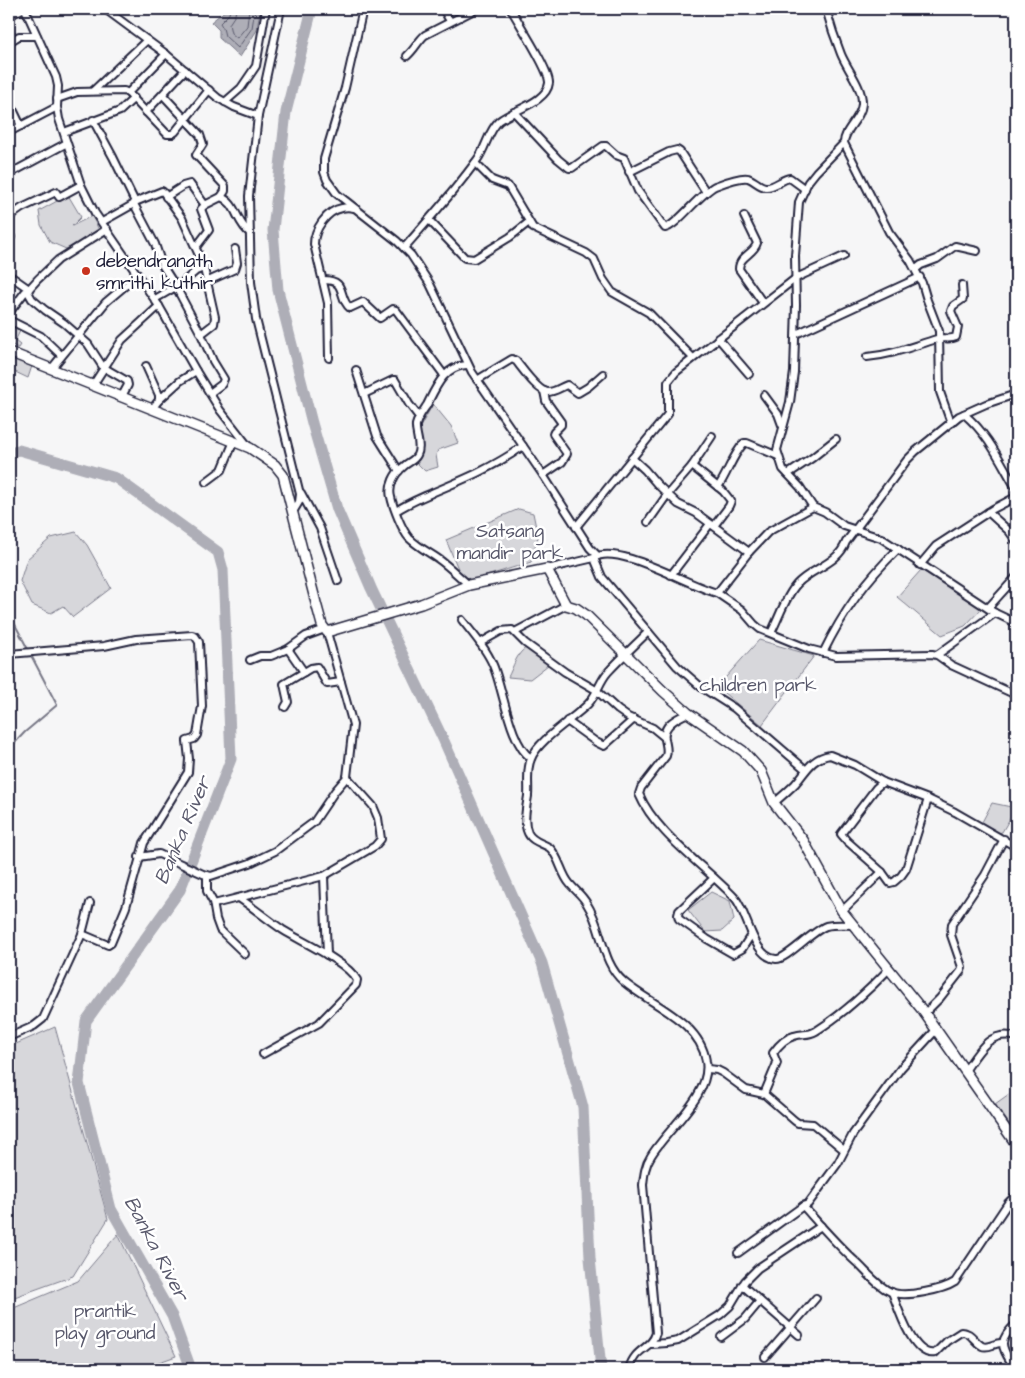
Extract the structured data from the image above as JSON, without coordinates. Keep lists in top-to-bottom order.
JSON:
{
  "water": ["Banka River"],
  "parks": ["Satsang mandir park", "children park", "prantik play ground"],
  "places": ["debendranath smrithi kuthir"]
}
